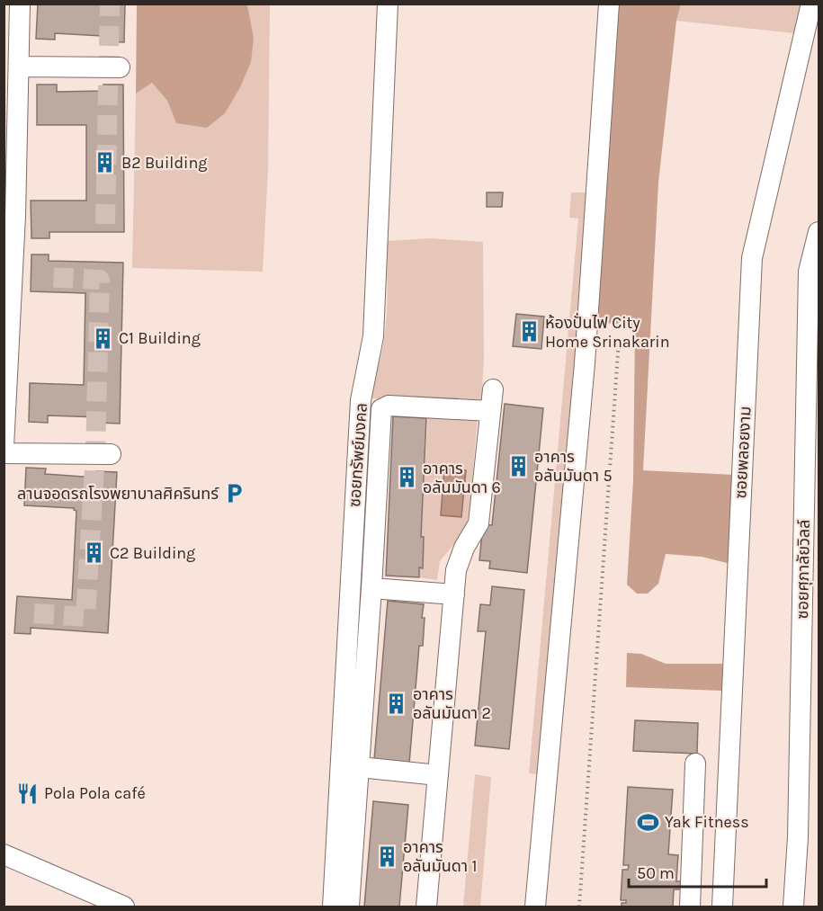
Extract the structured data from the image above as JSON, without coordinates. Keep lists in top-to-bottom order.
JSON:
{
  "streets": {
    "street": ["ซอยพลอยงาม", "ซอยทรัพย์มงคล", "ซอยศุภาลัยวิลล์"]
  },
  "places": {
    "building": [
      "B2 Building",
      "ห้องปั่นไฟ City Home Srinakarin",
      "C1 Building",
      "อาคาร อลันมันดา 5",
      "อาคาร อลันมันดา 6",
      "C2 Building",
      "อาคาร อลันมันดา 2",
      "อาคาร อลันมันดา 1"
    ],
    "parking": ["ลานจอดรถโรงพยาบาลศิครินทร์"],
    "restaurant": ["Pola Pola café"],
    "sports": ["Yak Fitness"]
  },
  "scale_bar": "50 m"
}
